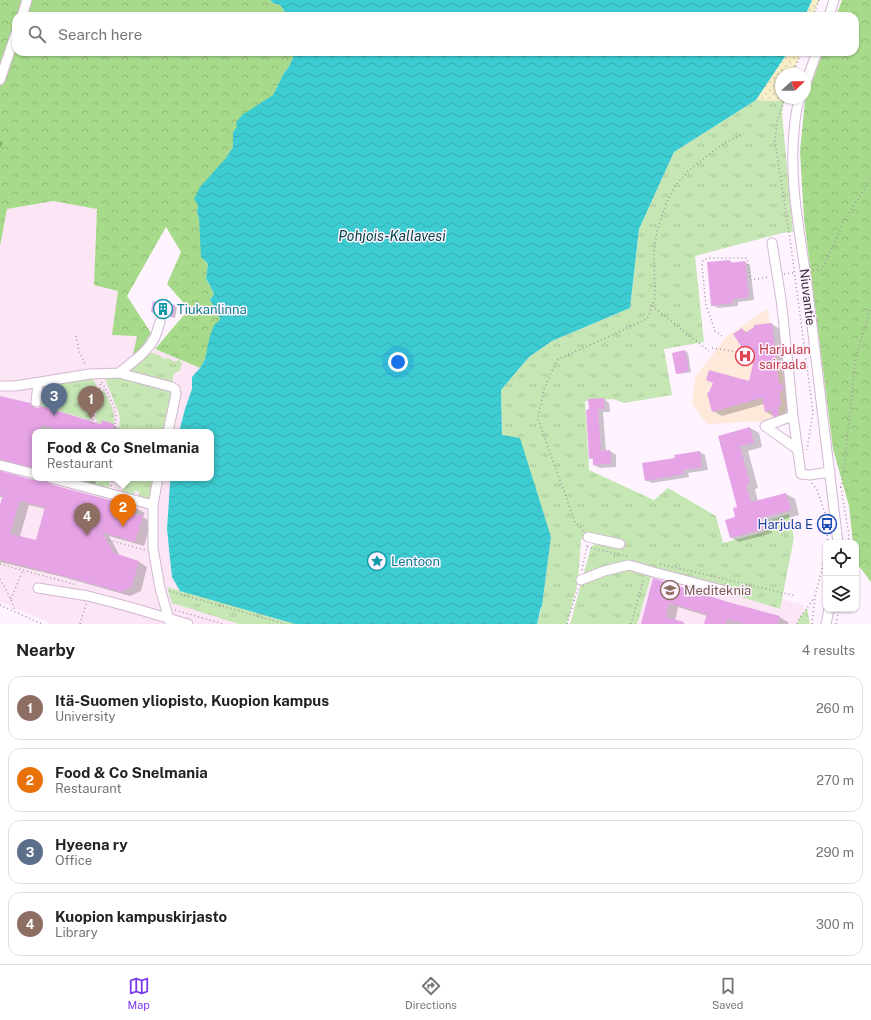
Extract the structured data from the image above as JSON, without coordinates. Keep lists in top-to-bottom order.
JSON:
{
  "streets": {
    "street": ["Niuvantie"]
  },
  "water": ["Pohjois-Kallavesi"],
  "places": {
    "building": ["Tiukanlinna"],
    "hospital": ["Harjulan sairaala"],
    "bus stop": ["Harjula E"],
    "place": ["Lentoon"],
    "school or university": ["Mediteknia"]
  },
  "north": "right",
  "page": {
    "search": "Search here",
    "pins": [
      "3",
      "1",
      "2",
      "4"
    ],
    "popup": ["Food & Co Snelmania", "Restaurant"],
    "heading": ["Nearby", "4 results"],
    "list": [
      {
        "mark": "1",
        "name": "Itä-Suomen yliopisto, Kuopion kampus",
        "note": "University",
        "value": "260 m"
      },
      {
        "mark": "2",
        "name": "Food & Co Snelmania",
        "note": "Restaurant",
        "value": "270 m"
      },
      {
        "mark": "3",
        "name": "Hyeena ry",
        "note": "Office",
        "value": "290 m"
      },
      {
        "mark": "4",
        "name": "Kuopion kampuskirjasto",
        "note": "Library",
        "value": "300 m"
      }
    ],
    "nav": ["Map", "Directions", "Saved"]
  }
}
